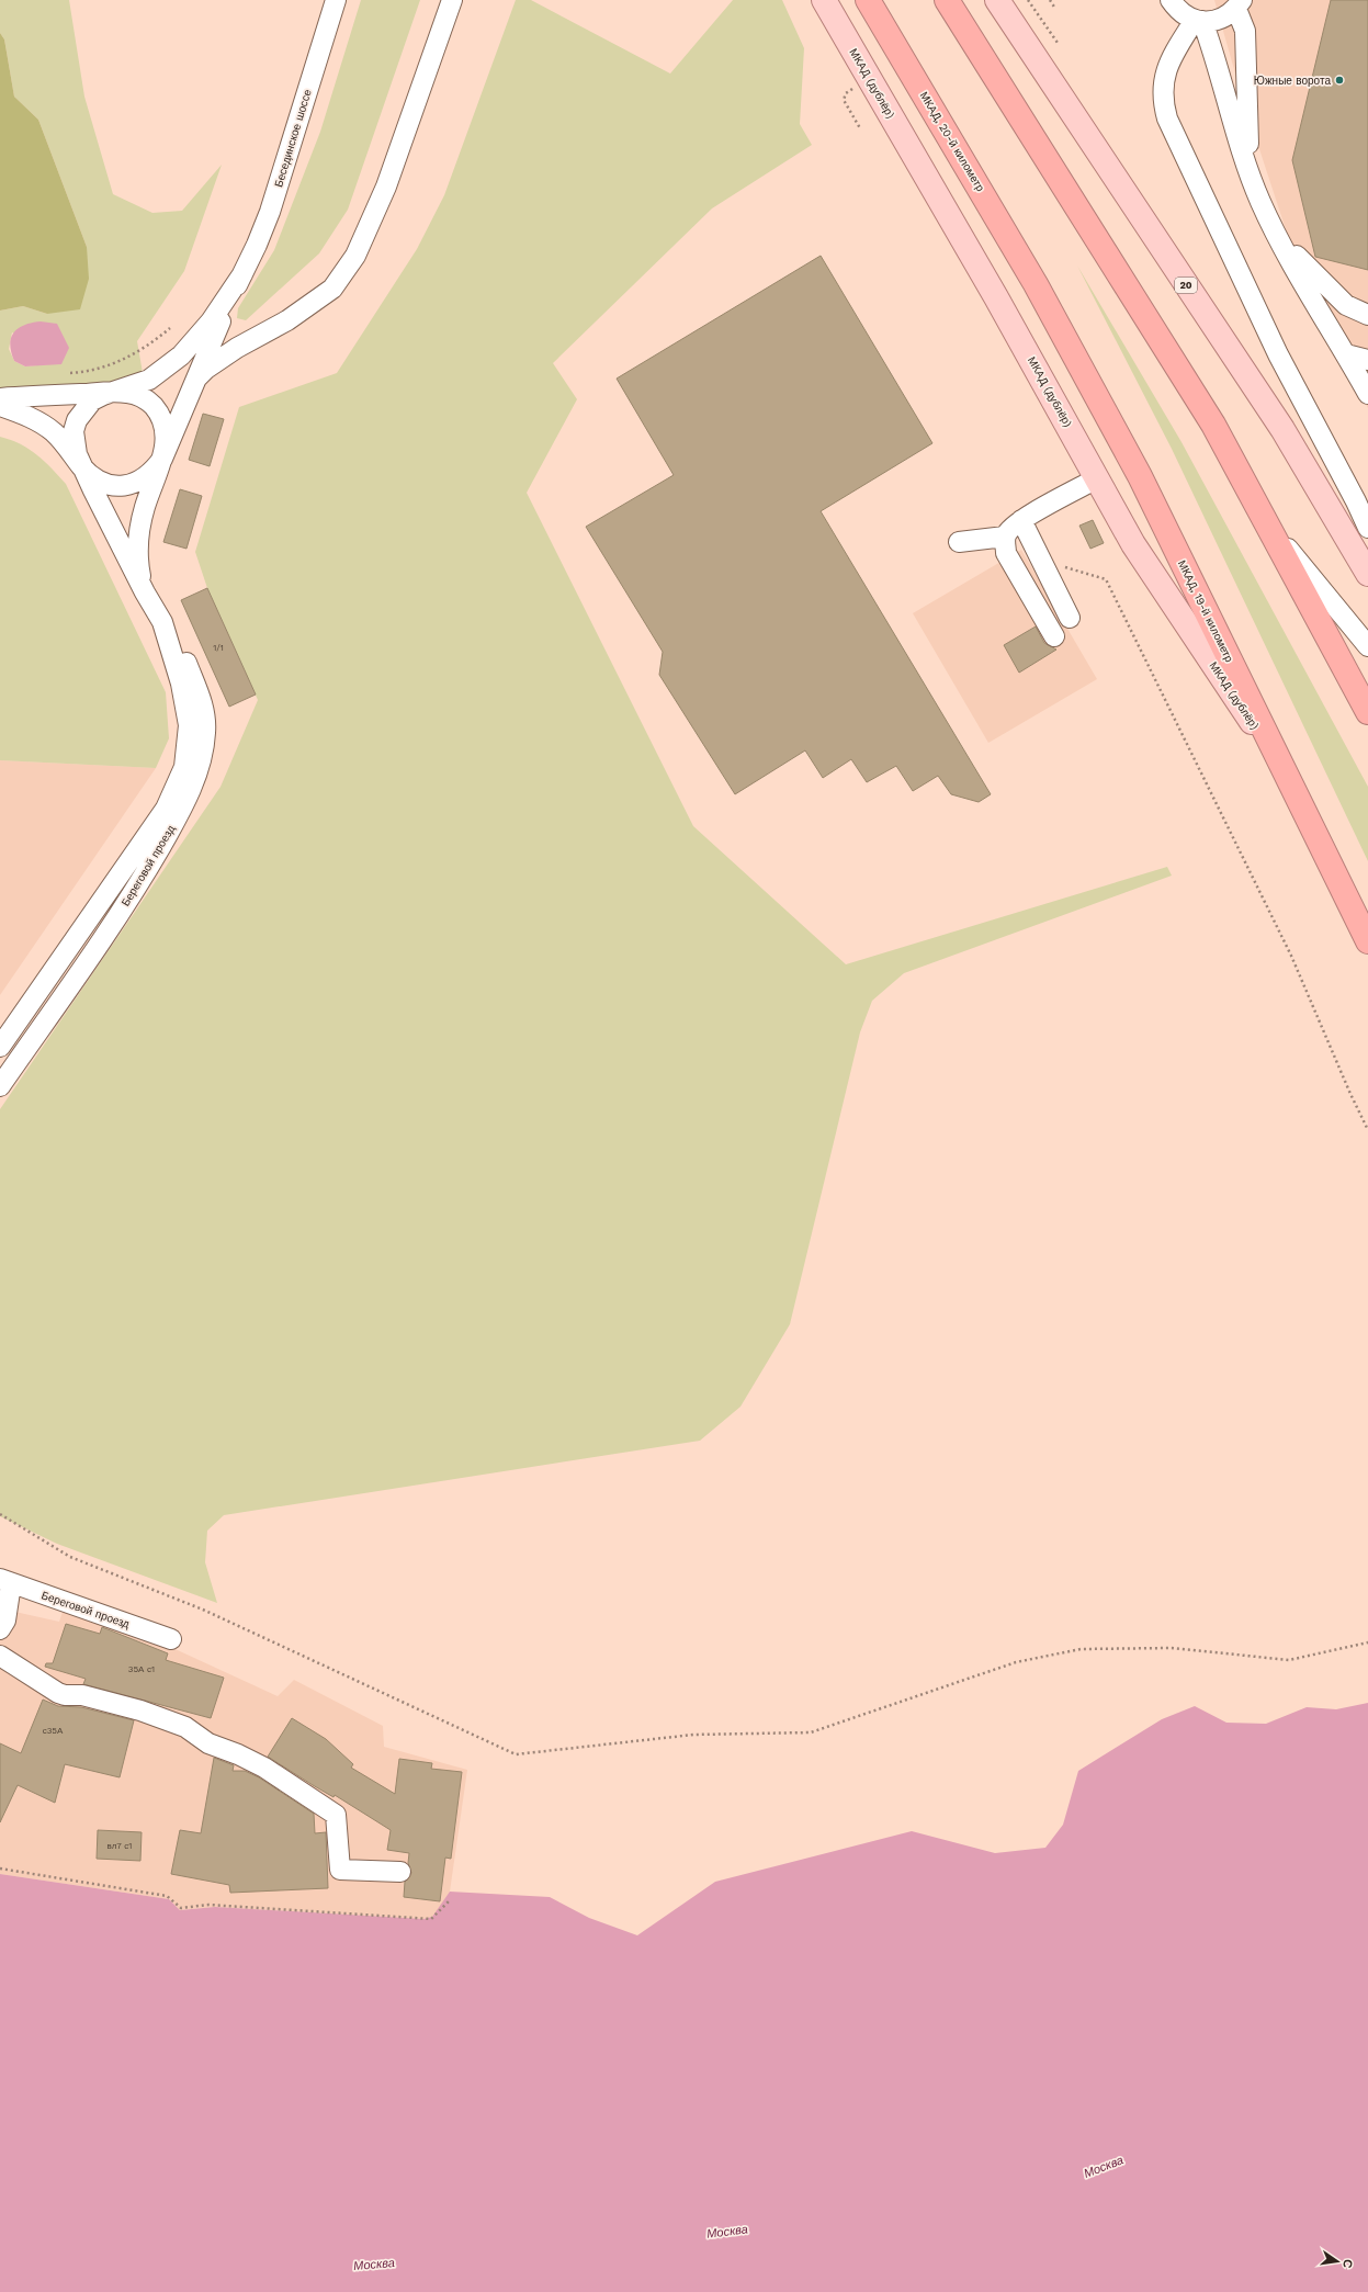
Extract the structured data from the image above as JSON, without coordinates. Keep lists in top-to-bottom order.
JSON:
{
  "streets": {
    "highway": ["МКАД, 20-й километр", "МКАД, 19-й километр"],
    "main road": ["МКАД (дублёр)", "20"],
    "street": ["Бесединское шоссе", "Береговой проезд"]
  },
  "crossings": [
    ["МКАД (дублёр)", "МКАД, 19-й километр"],
    ["МКАД, 20-й километр", "МКАД, 19-й километр"]
  ],
  "water": ["Москва"],
  "places": ["Южные ворота"],
  "house_numbers": [
    "1/1",
    "35А с1",
    "с35А",
    "вл7 с1"
  ],
  "north": "right"
}
